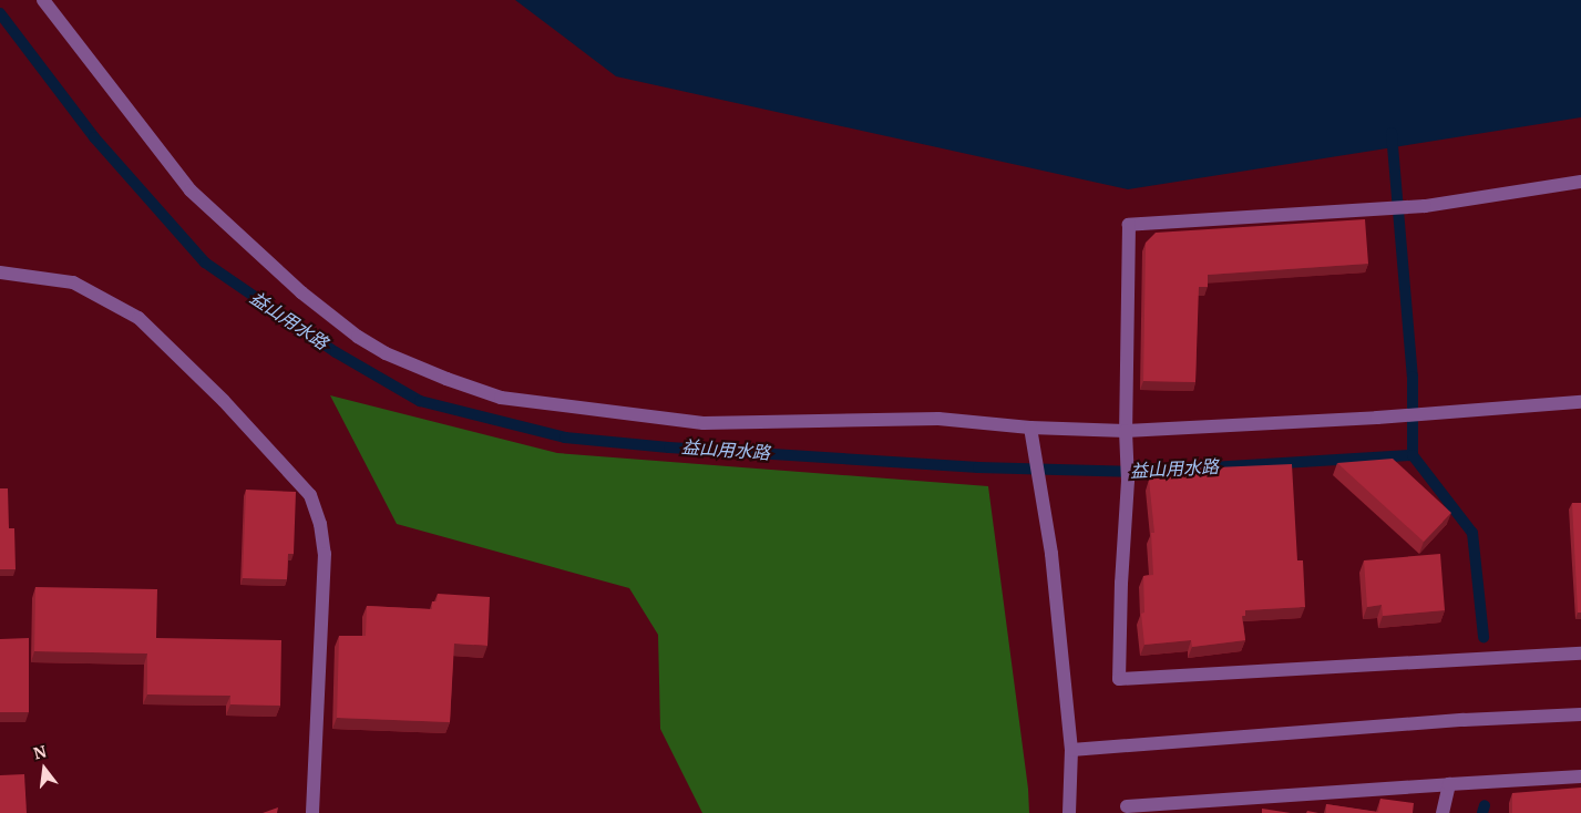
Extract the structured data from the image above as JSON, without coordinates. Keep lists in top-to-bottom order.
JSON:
{
  "water": ["益山用水路"],
  "north": "top"
}
